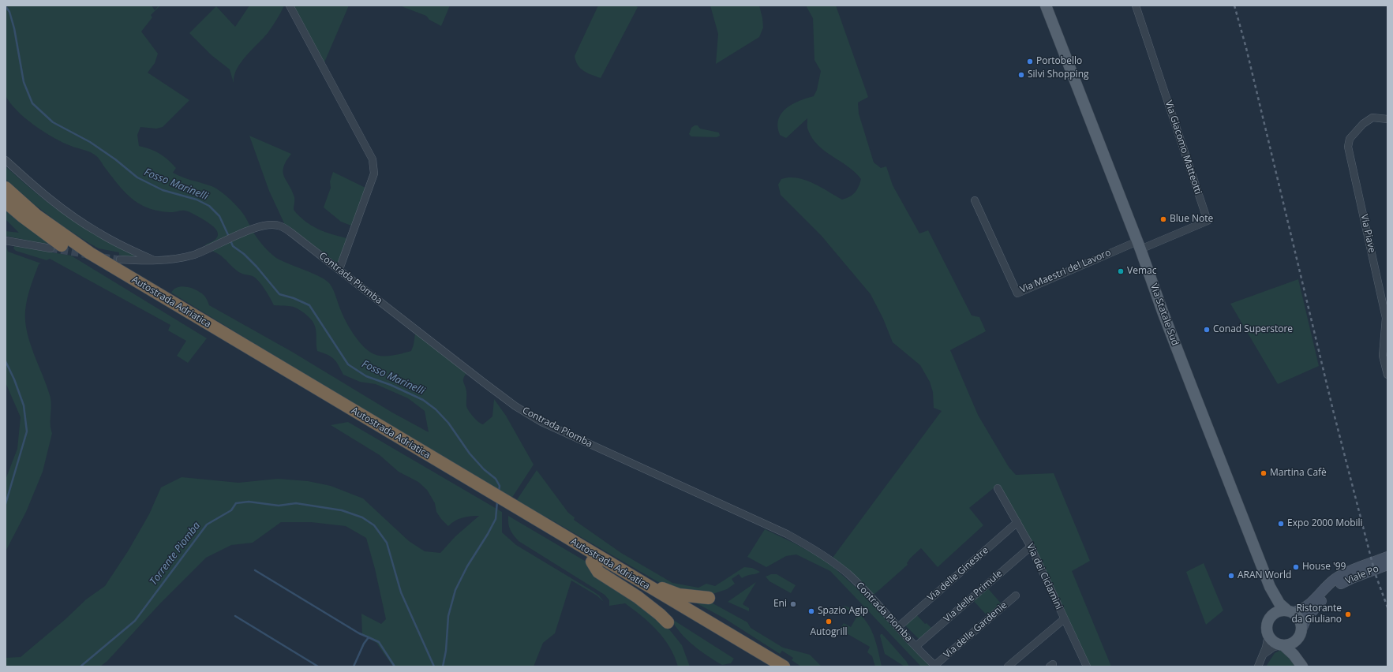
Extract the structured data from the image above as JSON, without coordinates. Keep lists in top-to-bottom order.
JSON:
{
  "streets": {
    "highway": ["Autostrada Adriatica"],
    "main road": ["Via Statale Sud"],
    "street": [
      "Via Giacomo Matteotti",
      "Via Piave",
      "Via Maestri del Lavoro",
      "Contrada Piomba",
      "Via delle Ginestre",
      "Viale Po",
      "Via dei Ciclamini",
      "Via delle Primule",
      "Via delle Gardenie"
    ]
  },
  "crossings": [
    ["Via Giacomo Matteotti", "Via Maestri del Lavoro"],
    ["Via Giacomo Matteotti", "Via Statale Sud"],
    ["Via Maestri del Lavoro", "Via Statale Sud"],
    ["Contrada Piomba", "Via delle Ginestre"],
    ["Contrada Piomba", "Via delle Primule"],
    ["Contrada Piomba", "Via delle Gardenie"],
    ["Via delle Ginestre", "Via dei Ciclamini"],
    ["Via dei Ciclamini", "Via delle Primule"]
  ],
  "water": ["Fosso Marinelli", "Torrente Piomba"],
  "places": [
    "Portobello",
    "Silvi Shopping",
    "Blue Note",
    "Vemac",
    "Conad Superstore",
    "Martina Cafè",
    "Expo 2000 Mobili",
    "House '99",
    "ARAN World",
    "Eni",
    "Spazio Agip",
    "Ristorante da Giuliano",
    "Autogrill"
  ]
}
